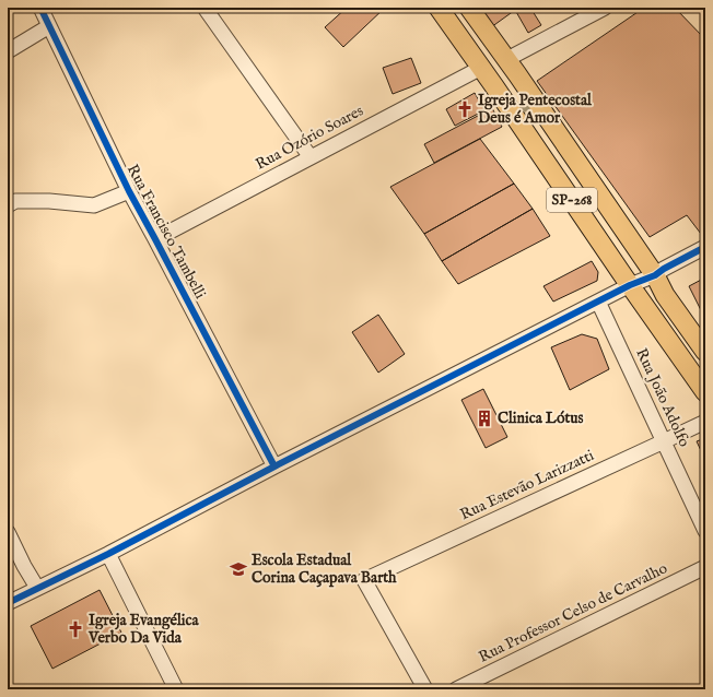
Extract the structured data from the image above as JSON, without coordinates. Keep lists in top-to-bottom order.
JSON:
{
  "streets": {
    "main road": ["SP-268"],
    "street": [
      "Rua Ozório Soares",
      "Rua Francisco Tambelli",
      "Rua João Adolfo",
      "Rua Estevão Larizzatti",
      "Rua Professor Celso de Carvalho"
    ]
  },
  "crossings": [
    ["Rua Ozório Soares", "SP-268"],
    ["Rua Ozório Soares", "Rua Francisco Tambelli"],
    ["Rua João Adolfo", "Rua Estevão Larizzatti"]
  ],
  "places": {
    "church": ["Igreja Pentecostal Deus é Amor", "Igreja Evangélica Verbo Da Vida"],
    "building": ["Clinica Lótus"],
    "school or university": ["Escola Estadual Corina Caçapava Barth"]
  }
}
